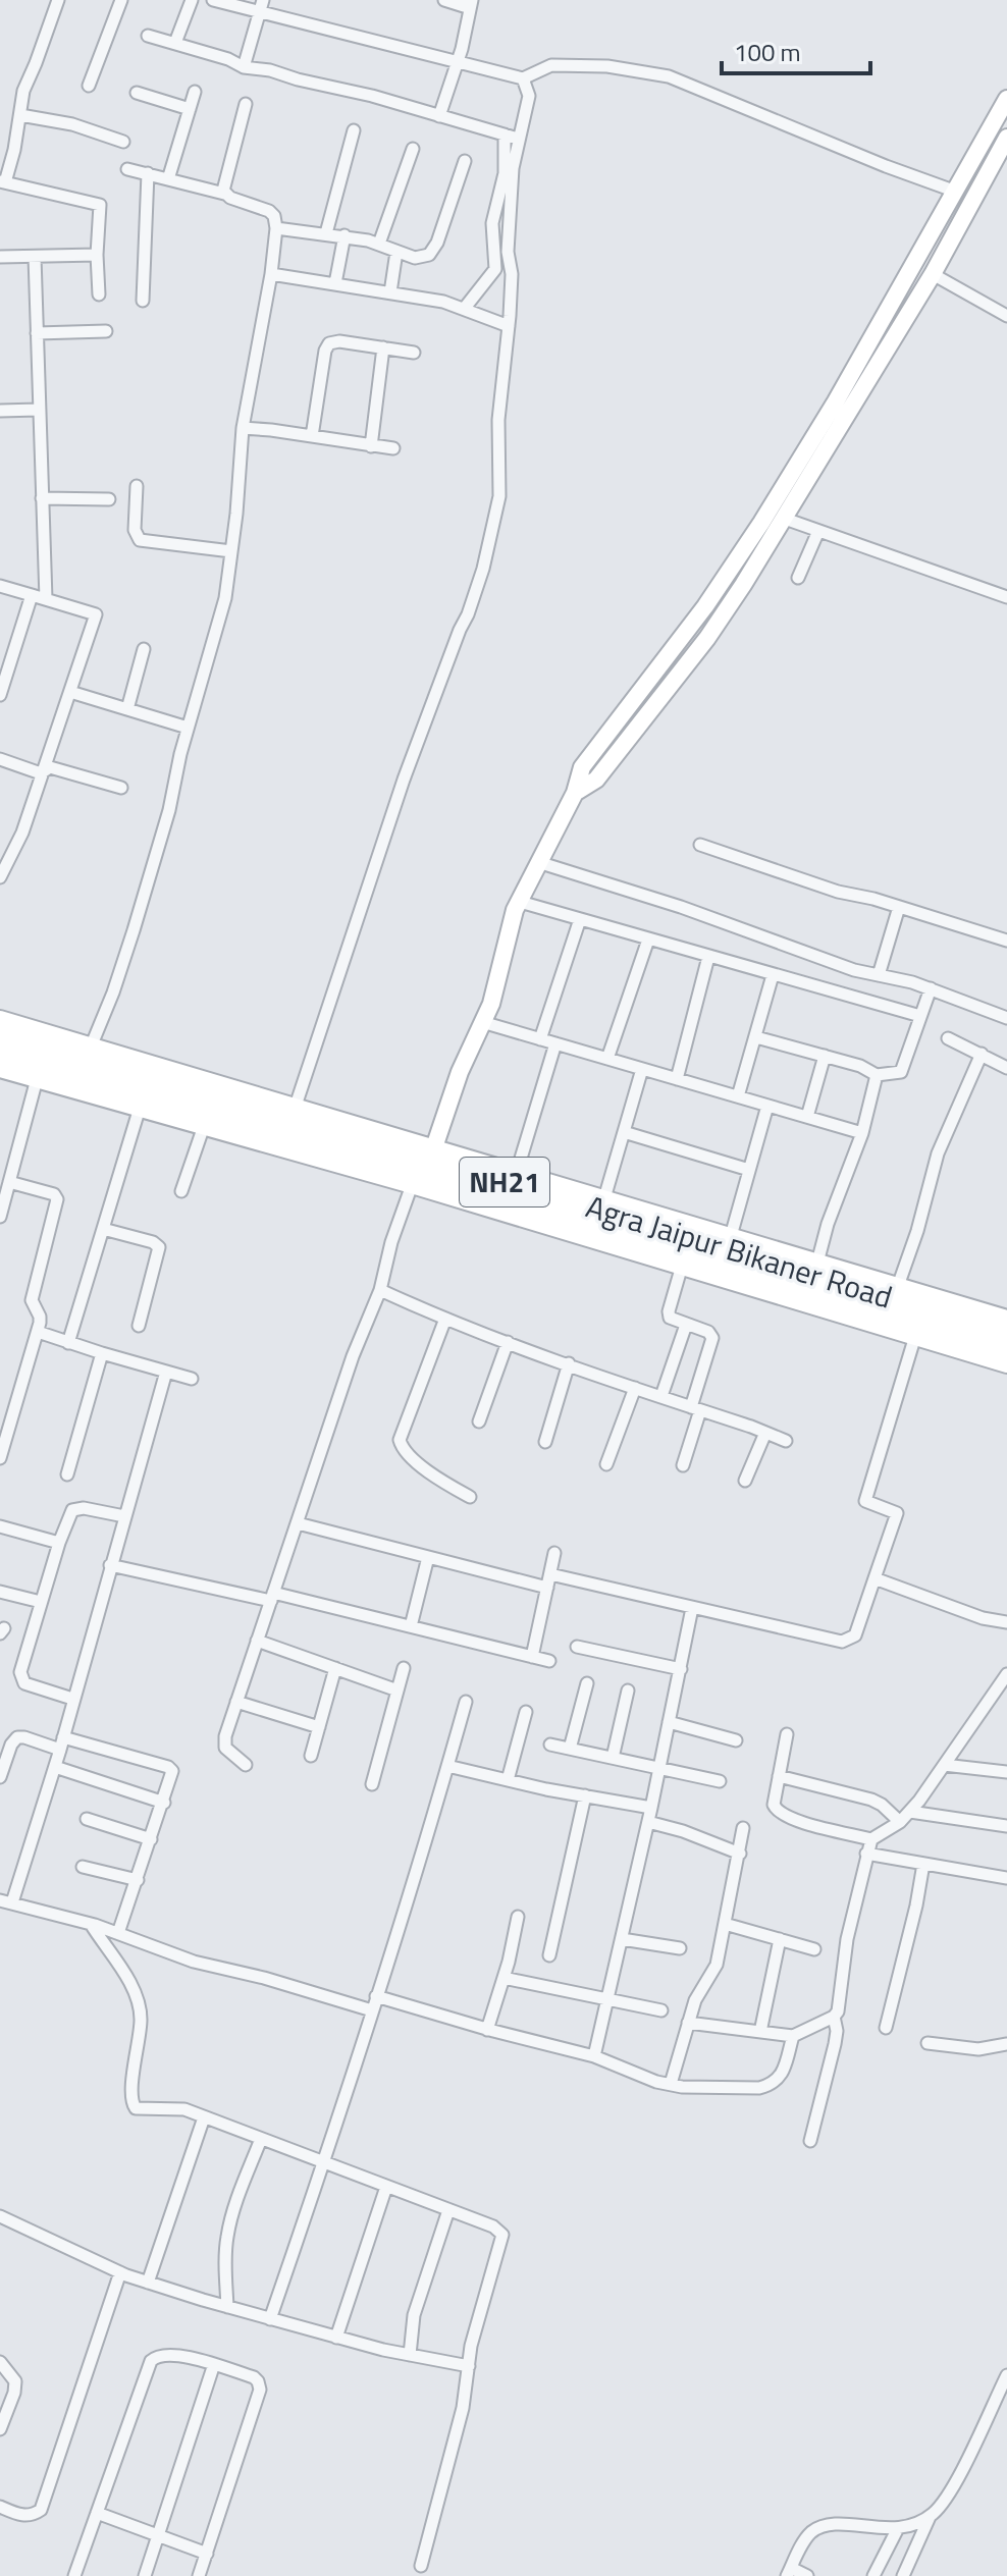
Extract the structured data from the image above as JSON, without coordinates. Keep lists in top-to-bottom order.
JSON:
{
  "streets": {
    "highway": ["NH21", "Agra Jaipur Bikaner Road"]
  },
  "scale_bar": "100 m"
}
